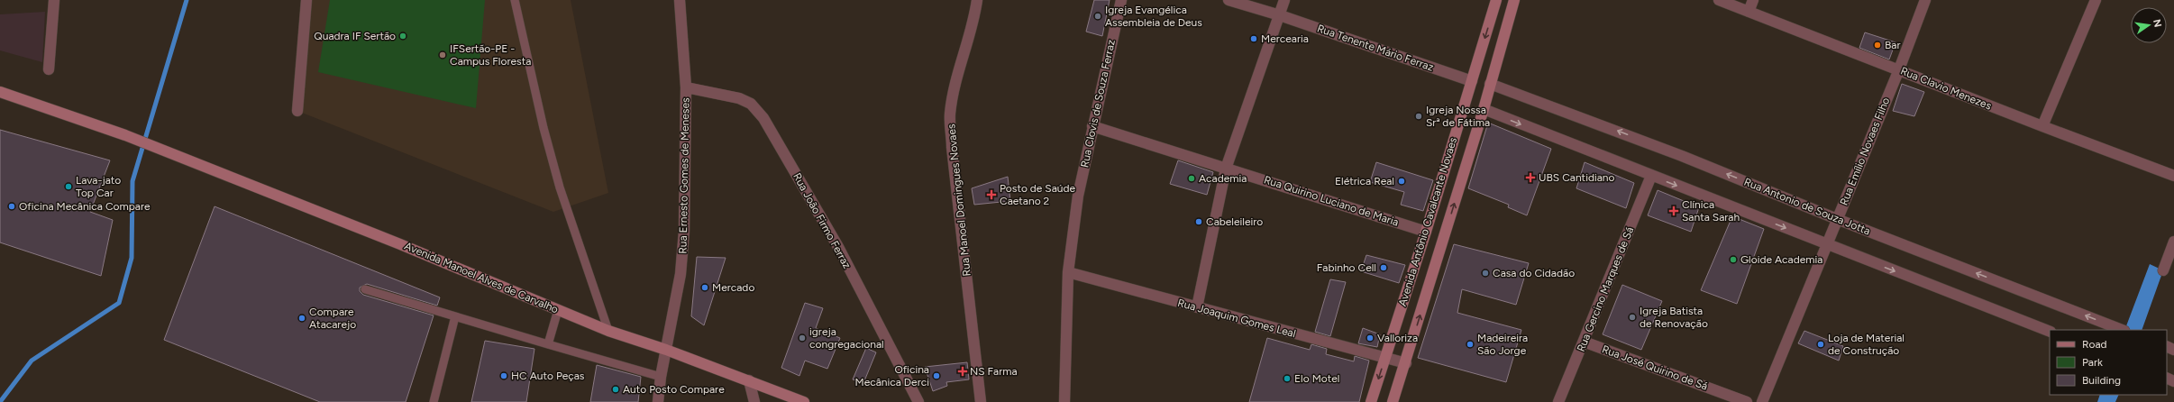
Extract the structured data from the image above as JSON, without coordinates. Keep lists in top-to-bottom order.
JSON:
{
  "streets": {
    "street": [
      "Rua Tenente Mário Ferraz",
      "Rua Clavio Menezes",
      "Rua Clovis de Souza Ferraz",
      "Rua Emílio Novaes Filho",
      "Rua Ernesto Gomes de Meneses",
      "Rua Manoel Domingues Novaes",
      "Rua Quirino Luciano de Maria",
      "Rua Antonio de Souza Jotta",
      "Rua João Firmo Ferraz",
      "Avenida Antônio Cavalcante Novaes",
      "Avenida Manoel Alves de Carvalho",
      "Rua Gercino Marques de Sá",
      "Rua Joaquim Gomes Leal",
      "Rua José Quirino de Sá"
    ]
  },
  "crossings": [
    ["Rua Tenente Mário Ferraz", "Avenida Antônio Cavalcante Novaes"],
    ["Rua Clavio Menezes", "Rua Emílio Novaes Filho"],
    ["Rua Clovis de Souza Ferraz", "Rua Quirino Luciano de Maria"],
    ["Rua Clovis de Souza Ferraz", "Rua Joaquim Gomes Leal"],
    ["Rua Emílio Novaes Filho", "Rua Antonio de Souza Jotta"],
    ["Rua Ernesto Gomes de Meneses", "Rua João Firmo Ferraz"],
    ["Rua Ernesto Gomes de Meneses", "Avenida Manoel Alves de Carvalho"],
    ["Rua Quirino Luciano de Maria", "Avenida Antônio Cavalcante Novaes"],
    ["Avenida Antônio Cavalcante Novaes", "Rua Joaquim Gomes Leal"],
    ["Rua Gercino Marques de Sá", "Rua José Quirino de Sá"]
  ],
  "places": {
    "other": [
      "Igreja Evangélica Assembleia de Deus",
      "Quadra IF Sertão",
      "Mercearia",
      "Bar",
      "IFSertão-PE - Campus Floresta",
      "Igreja Nossa Srª de Fátima",
      "Academia",
      "Elétrica Real",
      "Lava-jato Top Car",
      "Oficina Mecânica Compare",
      "Cabeleileiro",
      "Gloide Academia",
      "Fabinho Cell",
      "Casa do Cidadão",
      "Mercado",
      "Igreja Batista de Renovação",
      "Compare Atacarejo",
      "igreja congregacional",
      "Valloriza",
      "Madeireira São Jorge",
      "Loja de Material de Construção",
      "HC Auto Peças",
      "Oficina Mecânica Derci",
      "Elo Motel",
      "Auto Posto Compare"
    ],
    "health": [
      "UBS Cantidiano",
      "Posto de Saúde Caetano 2",
      "Clínica Santa Sarah",
      "NS Farma"
    ]
  },
  "legend": ["Road", "Park", "Building"],
  "north": "right"
}
